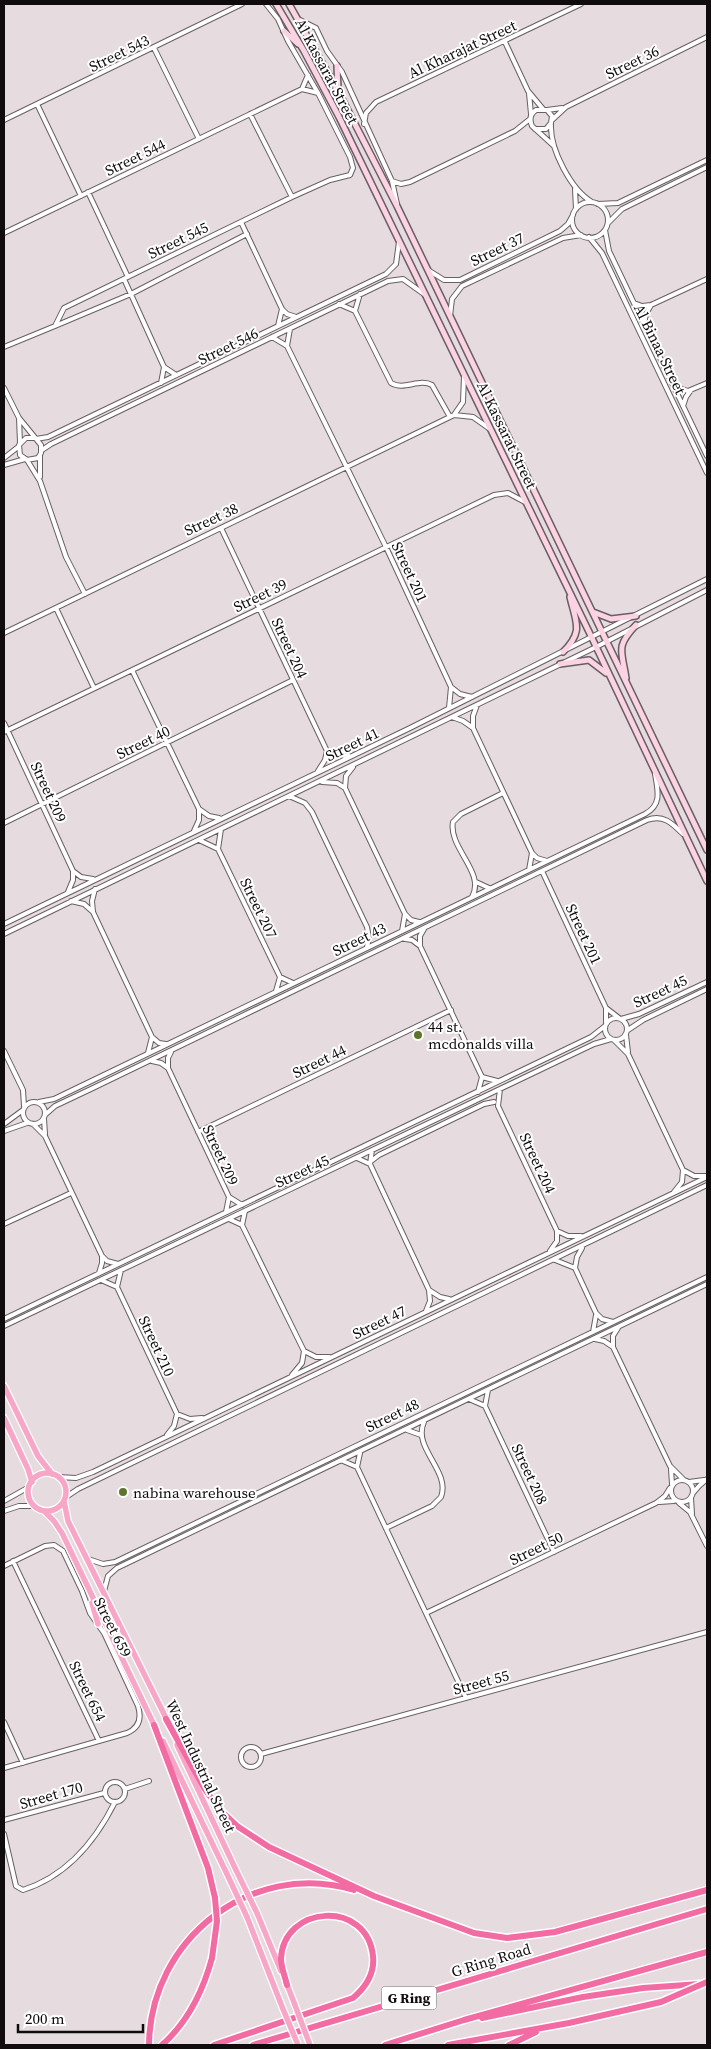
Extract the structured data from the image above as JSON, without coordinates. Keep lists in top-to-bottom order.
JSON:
{
  "streets": {
    "highway": ["G Ring Road", "G Ring"],
    "main road": ["West Industrial Street"],
    "street": [
      "Al Kharajat Street",
      "Street 543",
      "Street 36",
      "Al Kassarat Street",
      "Street 544",
      "Street 545",
      "Street 37",
      "Street 546",
      "Al Binaa Street",
      "Street 38",
      "Street 201",
      "Street 39",
      "Street 204",
      "Street 40",
      "Street 41",
      "Street 209",
      "Street 207",
      "Street 43",
      "Street 45",
      "Street 44",
      "Street 47",
      "Street 210",
      "Street 48",
      "Street 208",
      "Street 50",
      "Street 659",
      "Street 55",
      "Street 654",
      "Street 170"
    ]
  },
  "crossings": [
    ["Al Kharajat Street", "Al Kassarat Street"],
    ["Al Kassarat Street", "Street 545"],
    ["Al Kassarat Street", "Street 37"],
    ["Al Kassarat Street", "Street 546"],
    ["Al Kassarat Street", "Street 39"],
    ["Al Kassarat Street", "Street 41"],
    ["Al Kassarat Street", "Street 43"],
    ["Street 37", "Al Binaa Street"],
    ["Street 38", "Street 201"],
    ["Street 38", "Street 204"],
    ["Street 201", "Street 39"],
    ["Street 201", "Street 43"],
    ["Street 201", "Street 45"],
    ["Street 39", "Street 204"],
    ["Street 39", "Street 209"],
    ["Street 204", "Street 40"],
    ["Street 40", "Street 209"],
    ["Street 209", "Street 45"],
    ["Street 209", "Street 44"],
    ["Street 47", "West Industrial Street"],
    ["Street 48", "West Industrial Street"],
    ["Street 208", "Street 50"],
    ["Street 659", "Street 654"]
  ],
  "places": ["44 st. mcdonalds villa", "nabina warehouse"],
  "scale_bar": "200 m"
}
